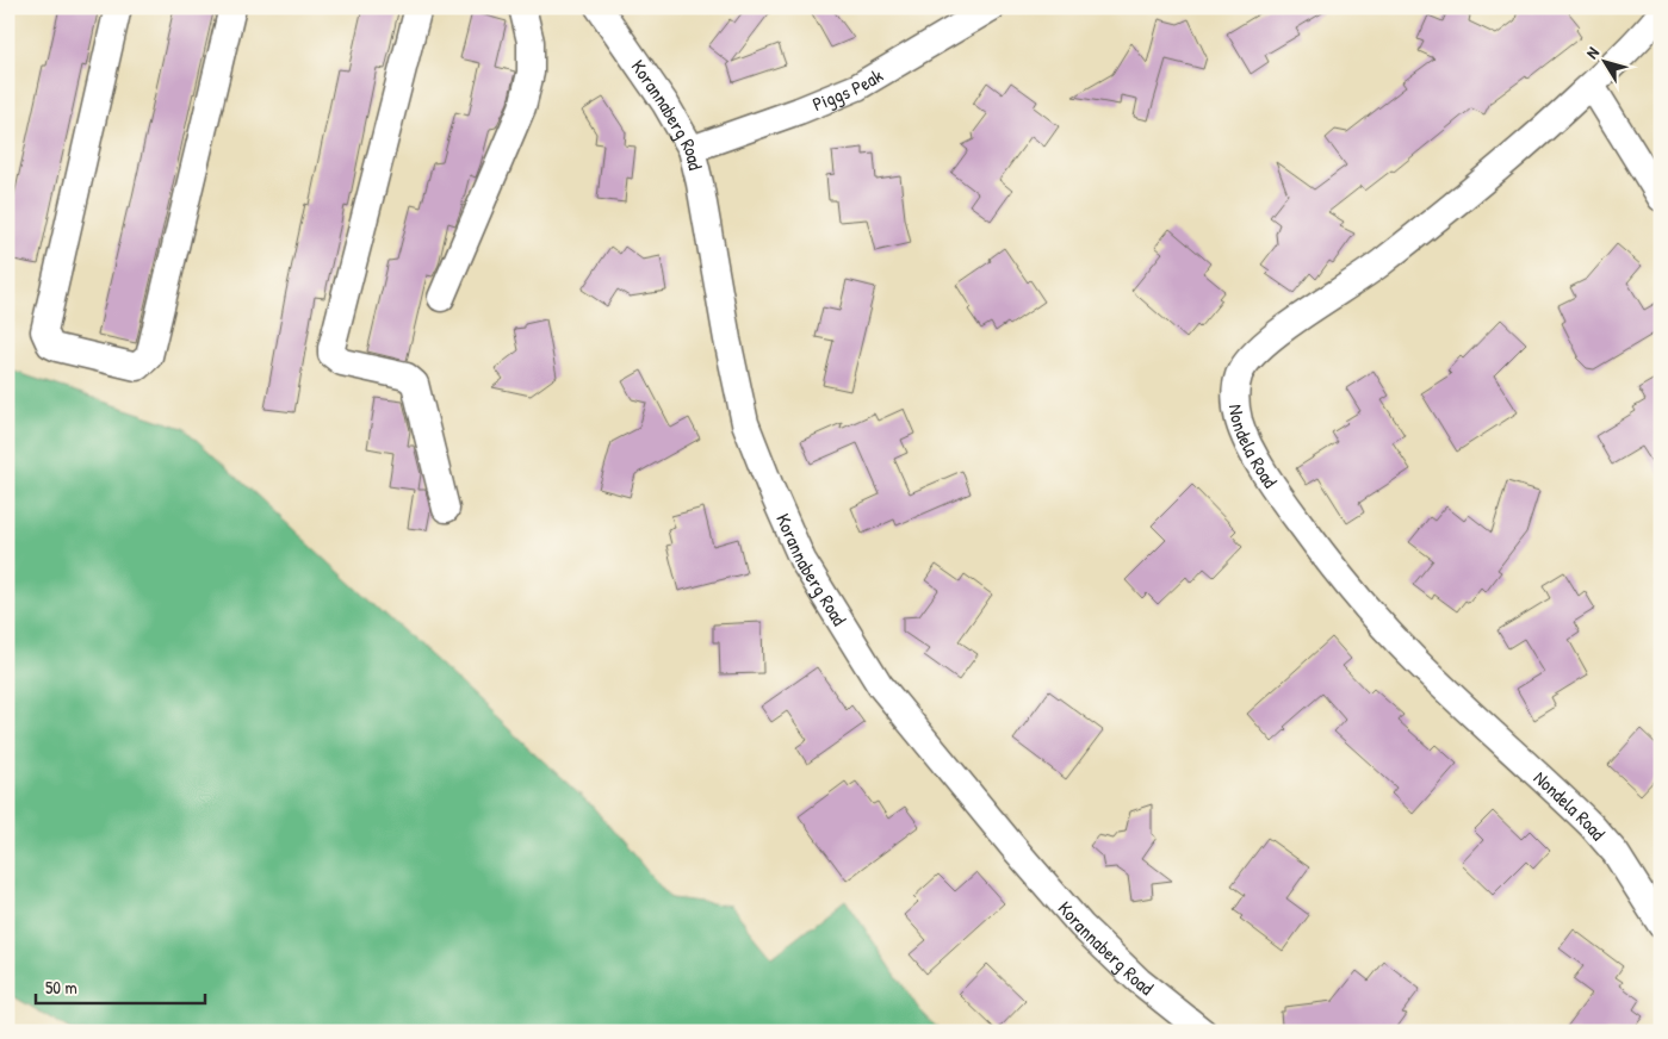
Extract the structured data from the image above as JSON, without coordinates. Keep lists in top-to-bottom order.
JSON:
{
  "streets": {
    "street": ["Piggs Peak", "Korannaberg Road", "Nondela Road"]
  },
  "crossings": [
    ["Piggs Peak", "Korannaberg Road"]
  ],
  "scale_bar": "50 m",
  "north": "top left"
}
